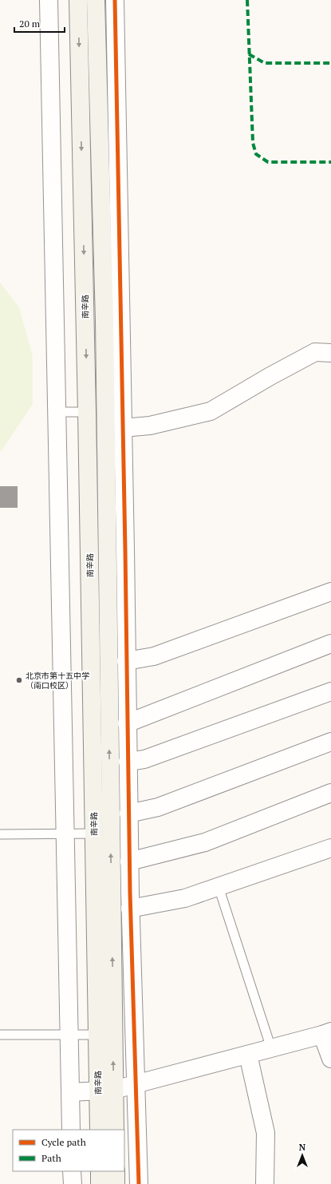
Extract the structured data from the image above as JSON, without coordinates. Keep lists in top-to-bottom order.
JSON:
{
  "streets": {
    "main road": ["南辛路"]
  },
  "places": ["北京市第十五中学 （南口校区）"],
  "legend": ["Cycle path", "Path"],
  "scale_bar": "20 m",
  "north": "top"
}
